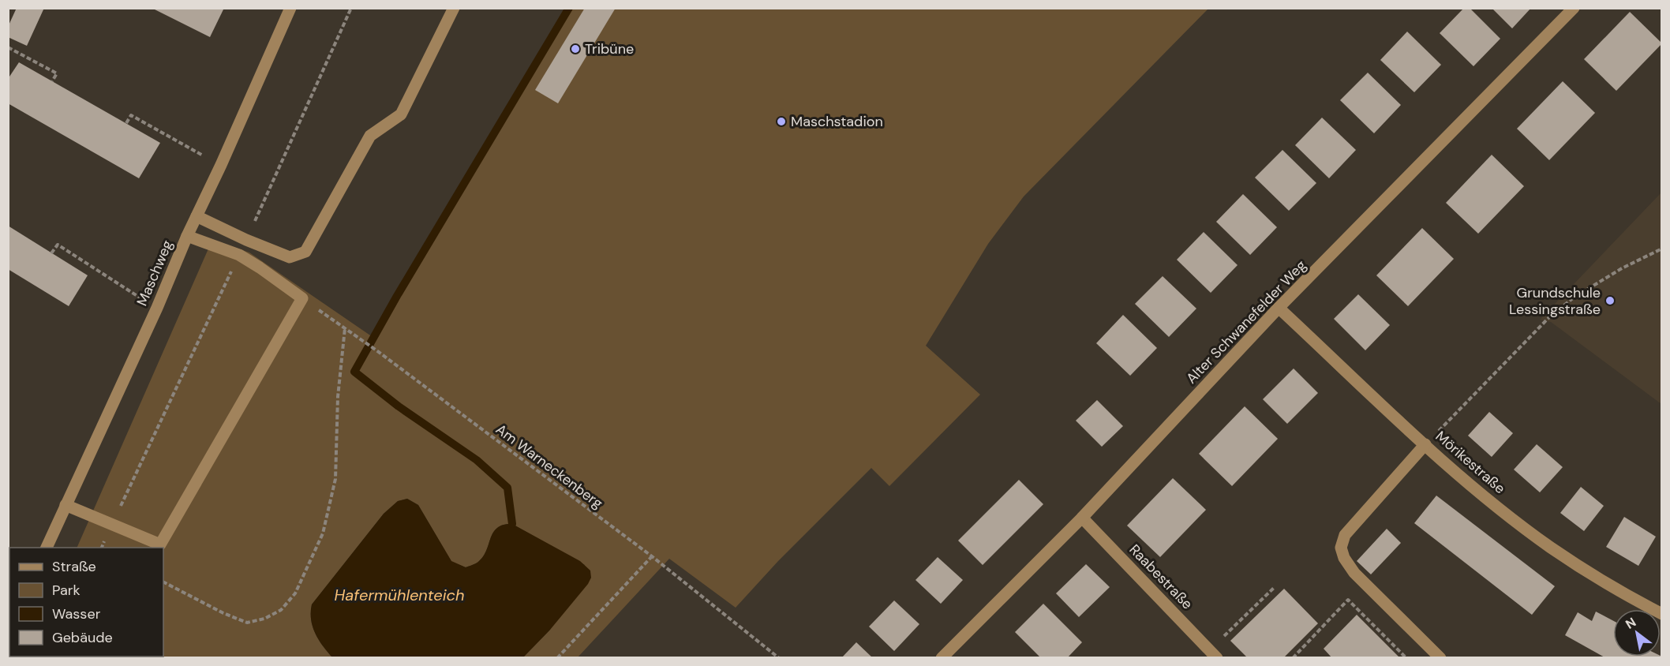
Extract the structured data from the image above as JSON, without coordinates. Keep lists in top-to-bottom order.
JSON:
{
  "streets": {
    "street": [
      "Maschweg",
      "Alter Schwanefelder Weg",
      "Mörikestraße",
      "Raabestraße"
    ],
    "path": ["Am Warneckenberg"]
  },
  "crossings": [
    ["Alter Schwanefelder Weg", "Mörikestraße"],
    ["Alter Schwanefelder Weg", "Raabestraße"]
  ],
  "water": ["Hafermühlenteich"],
  "places": ["Tribüne", "Maschstadion", "Grundschule Lessingstraße"],
  "legend": [
    "Straße",
    "Park",
    "Wasser",
    "Gebäude"
  ],
  "north": "top left"
}
